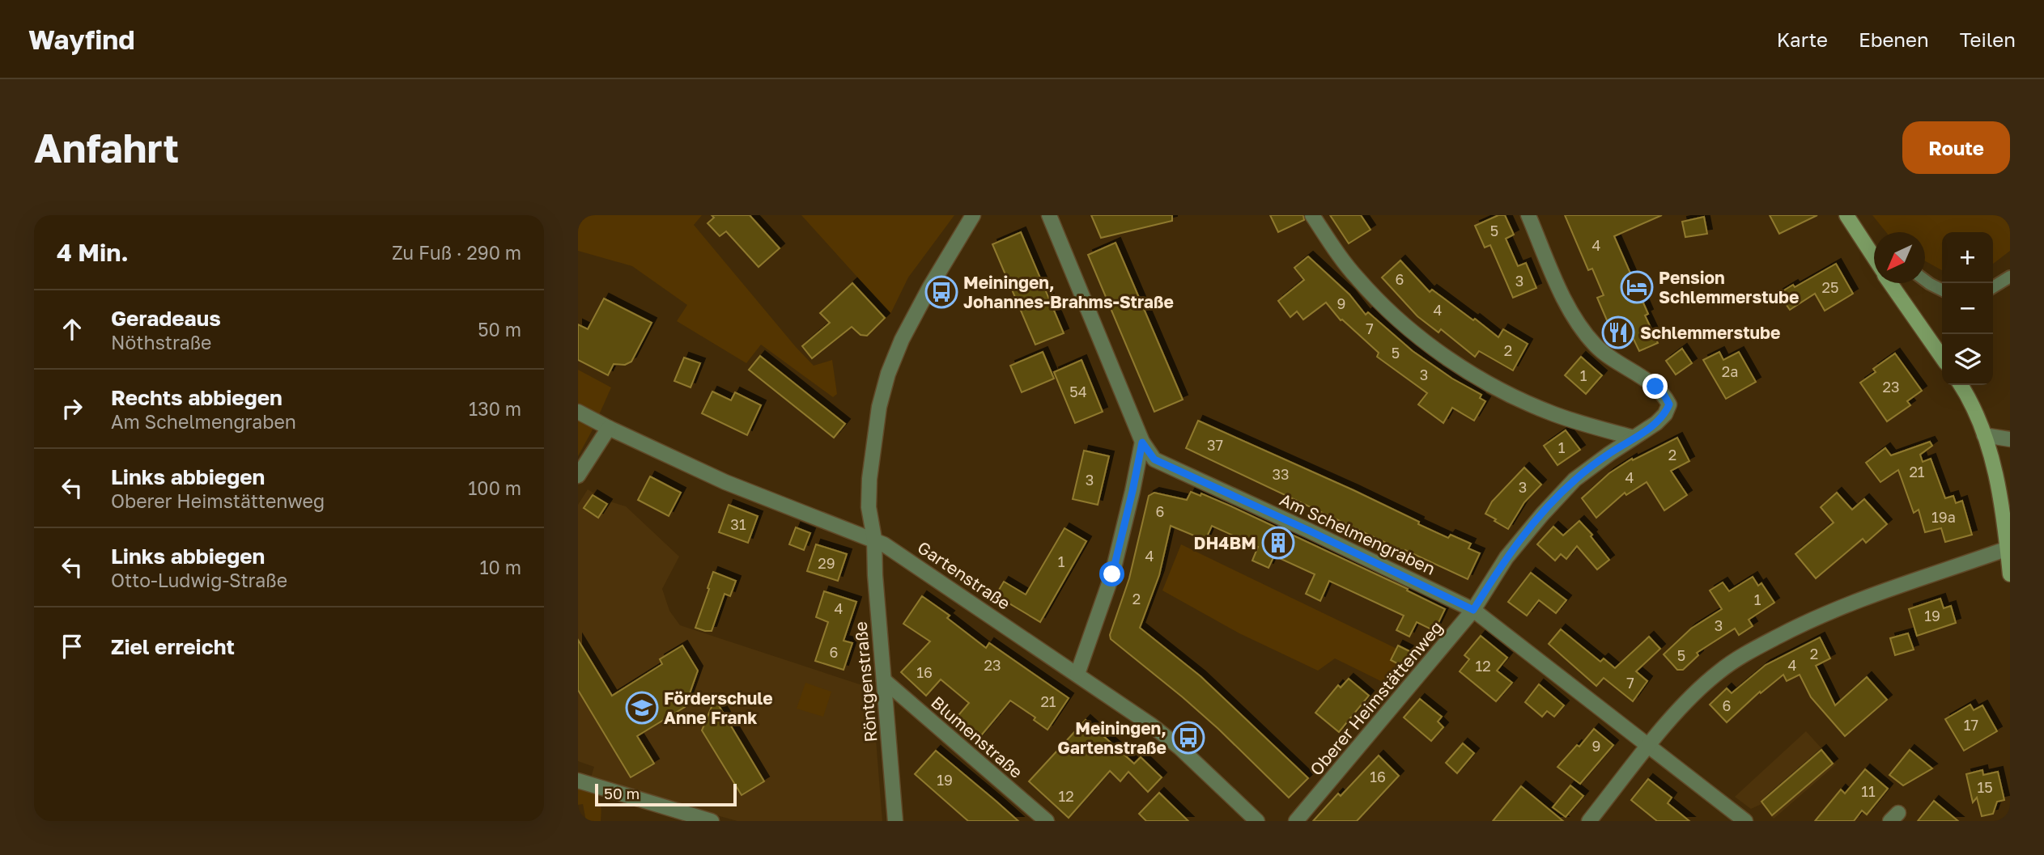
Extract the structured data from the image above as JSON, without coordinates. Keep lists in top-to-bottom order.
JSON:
{
  "streets": {
    "street": [
      "Am Schelmengraben",
      "Gartenstraße",
      "Röntgenstraße",
      "Oberer Heimstättenweg",
      "Blumenstraße"
    ]
  },
  "crossings": [
    ["Am Schelmengraben", "Oberer Heimstättenweg"],
    ["Gartenstraße", "Röntgenstraße"],
    ["Röntgenstraße", "Blumenstraße"]
  ],
  "places": {
    "hotel": ["Pension Schlemmerstube"],
    "bus stop": ["Meiningen, Johannes-Brahms-Straße", "Meiningen, Gartenstraße"],
    "restaurant": ["Schlemmerstube"],
    "building": ["DH4BM"],
    "school or university": ["Förderschule Anne Frank"]
  },
  "house_numbers": [
    "5",
    "4",
    "6",
    "3",
    "25",
    "9",
    "4",
    "7",
    "2",
    "5",
    "2a",
    "3",
    "1",
    "23",
    "54",
    "37",
    "1",
    "2",
    "21",
    "33",
    "4",
    "3",
    "3",
    "6",
    "19a",
    "31",
    "4",
    "1",
    "29",
    "2",
    "1",
    "4",
    "19",
    "3",
    "6",
    "2",
    "5",
    "23",
    "4",
    "12",
    "16",
    "7",
    "21",
    "6",
    "17",
    "9",
    "16",
    "19",
    "15",
    "11",
    "12"
  ],
  "scale_bar": "50 m",
  "north": "bottom left",
  "page": {
    "header": "Wayfind",
    "nav": ["Karte", "Ebenen", "Teilen"],
    "buttons": "Route",
    "title": "Anfahrt",
    "heading": ["4 Min.", "Zu Fuß · 290 m"],
    "map_buttons": ["+", "−"],
    "list": [
      ["Geradeaus", "Nöthstraße", "50 m"],
      ["Rechts abbiegen", "Am Schelmengraben", "130 m"],
      ["Links abbiegen", "Oberer Heimstättenweg", "100 m"],
      ["Links abbiegen", "Otto-Ludwig-Straße", "10 m"],
      "Ziel erreicht"
    ],
    "scale": "50 m"
  }
}
